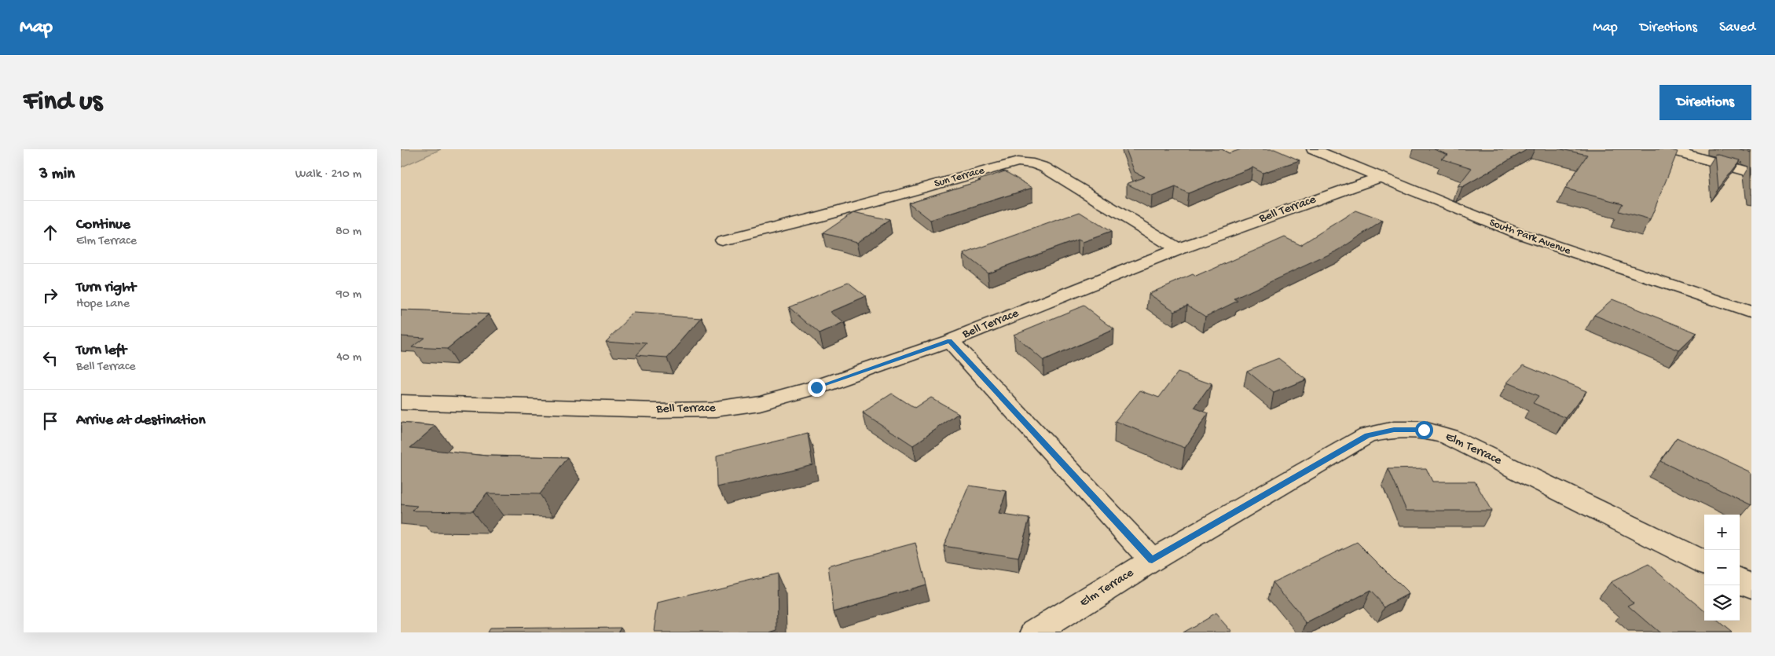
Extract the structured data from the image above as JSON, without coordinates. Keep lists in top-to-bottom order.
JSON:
{
  "streets": {
    "street": [
      "Sun Terrace",
      "Bell Terrace",
      "South Park Avenue",
      "Elm Terrace"
    ]
  },
  "crossings": [
    ["Sun Terrace", "Bell Terrace"],
    ["Bell Terrace", "South Park Avenue"]
  ],
  "page": {
    "header": "Map",
    "nav": ["Map", "Directions", "Saved"],
    "buttons": "Directions",
    "title": "Find us",
    "heading": ["3 min", "Walk · 210 m"],
    "list": [
      ["Continue", "Elm Terrace", "80 m"],
      ["Turn right", "Hope Lane", "90 m"],
      ["Turn left", "Bell Terrace", "40 m"],
      "Arrive at destination"
    ],
    "map_buttons": ["+", "−"]
  }
}
